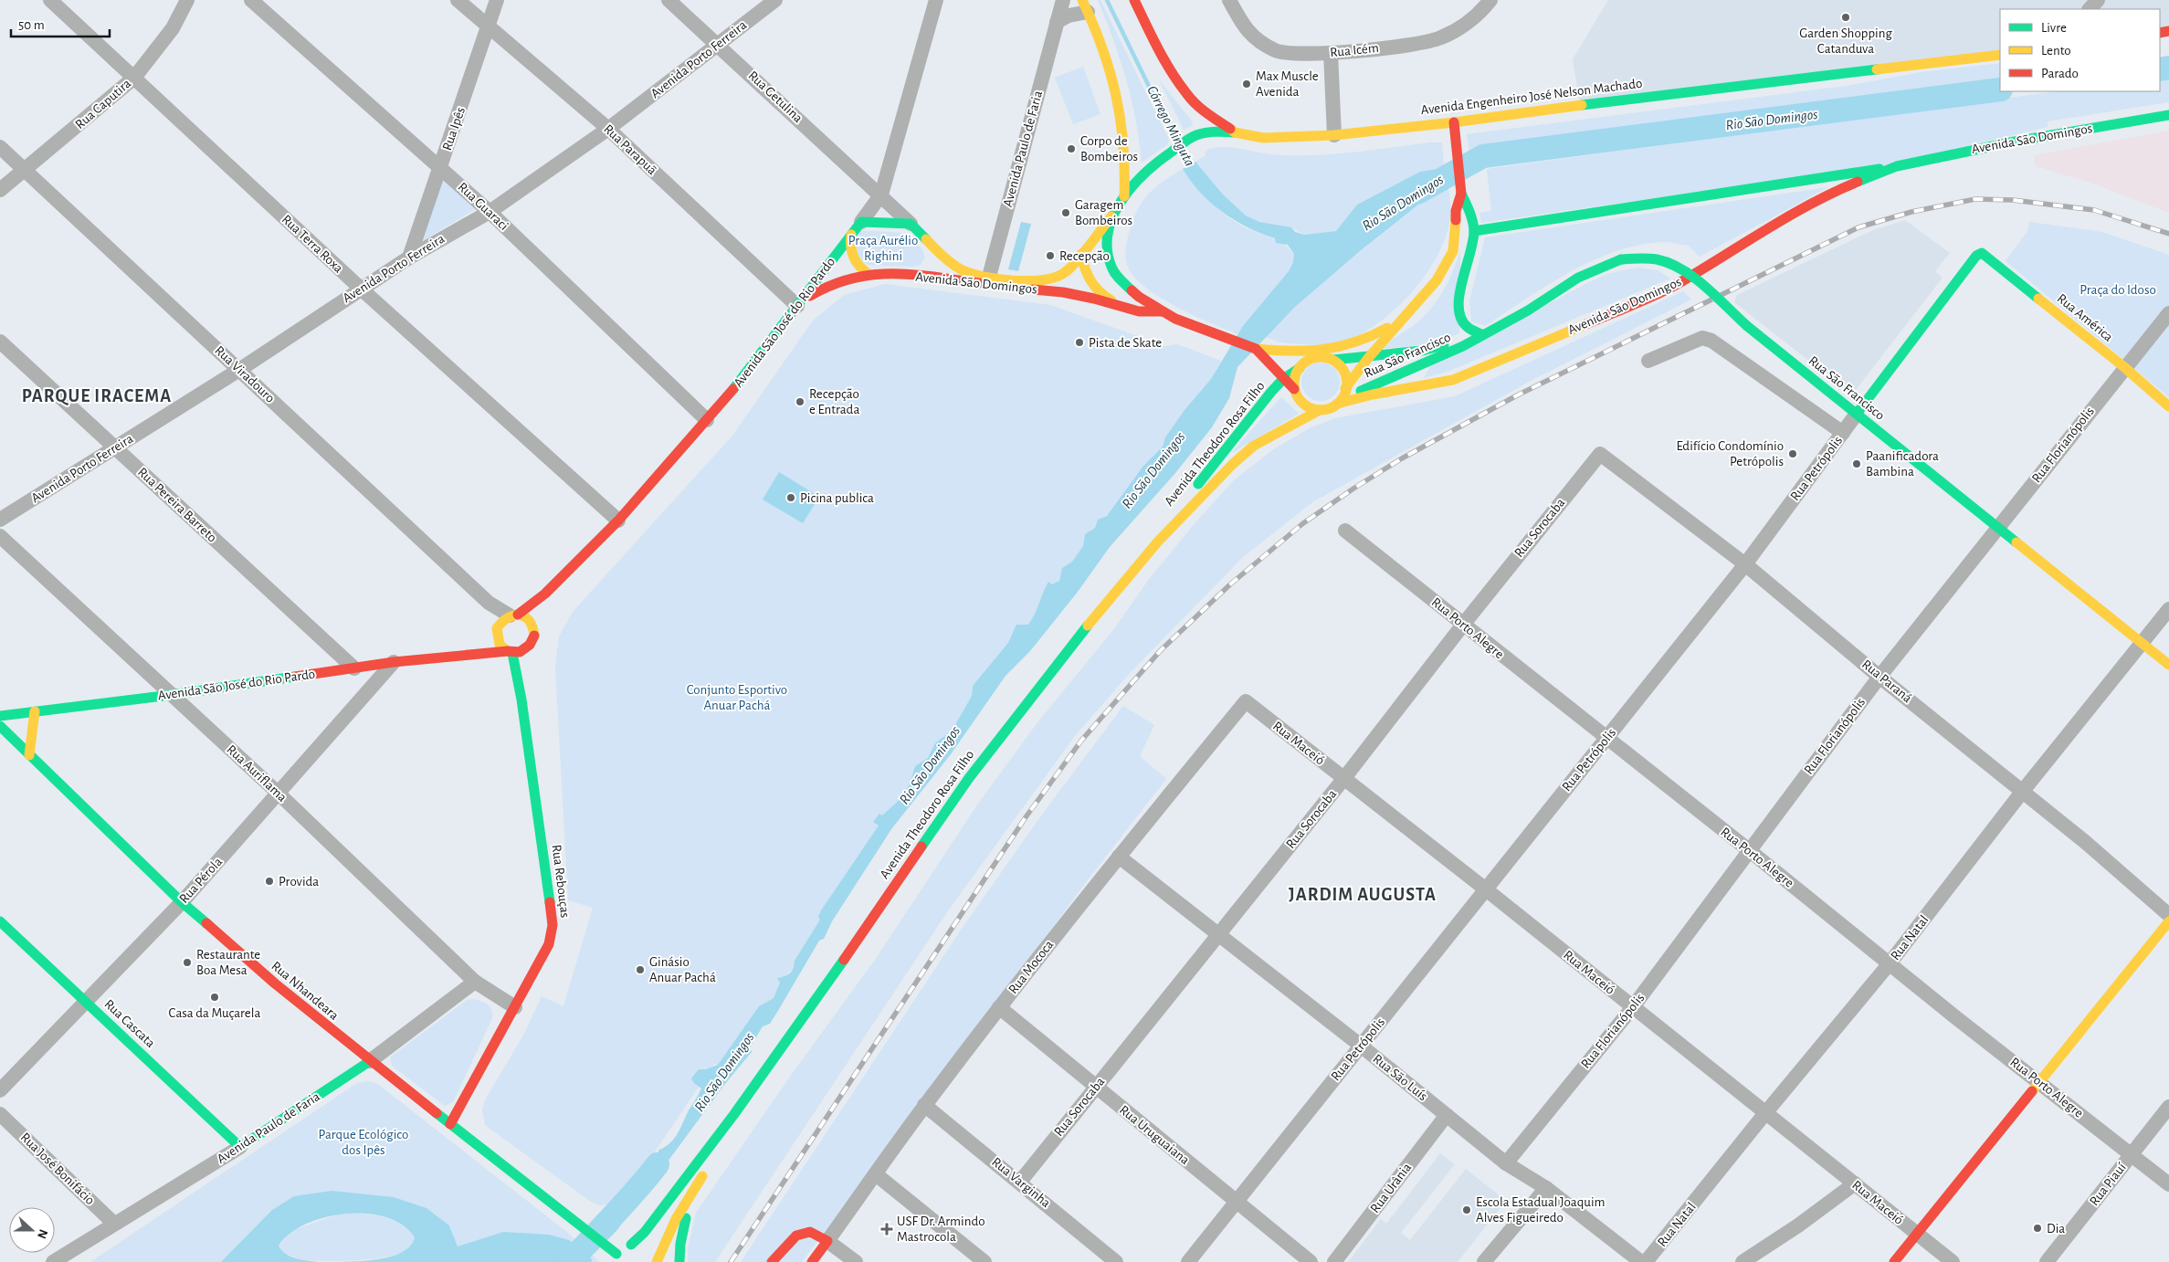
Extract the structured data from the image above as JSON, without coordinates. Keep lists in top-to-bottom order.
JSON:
{
  "streets": {
    "main road": [
      "Avenida Engenheiro José Nelson Machado",
      "Avenida São Domingos",
      "Avenida Paulo de Faria",
      "Rua América",
      "Avenida São José do Rio Pardo",
      "Rua São Francisco",
      "Avenida Theodoro Rosa Filho",
      "Rua Petrópolis",
      "Rua Rebouças",
      "Rua Mococa",
      "Rua Nhandeara",
      "Rua Cascata"
    ],
    "street": [
      "Rua Icém",
      "Avenida Porto Ferreira",
      "Rua Getulina",
      "Rua Caputira",
      "Rua Ipês",
      "Rua Parapuã",
      "Rua Guaraci",
      "Rua Terra Roxa",
      "Rua Viradouro",
      "Rua Florianópolis",
      "Rua Pereira Barreto",
      "Rua Sorocaba",
      "Rua Porto Alegre",
      "Rua Paraná",
      "Rua Maceió",
      "Rua Auriflama",
      "Rua Pérola",
      "Rua Natal",
      "Rua São Luís",
      "Rua Uruguaiana",
      "Rua José Bonifácio",
      "Rua Varginha",
      "Rua Piauí",
      "Rua Urânia"
    ]
  },
  "crossings": [
    ["Avenida Porto Ferreira", "Rua Getulina"],
    ["Avenida Porto Ferreira", "Rua Ipês"],
    ["Avenida Porto Ferreira", "Rua Parapuã"],
    ["Avenida Porto Ferreira", "Rua Guaraci"],
    ["Avenida Porto Ferreira", "Rua Terra Roxa"],
    ["Avenida Porto Ferreira", "Rua Viradouro"],
    ["Avenida Porto Ferreira", "Rua Pereira Barreto"],
    ["Rua Getulina", "Avenida São Domingos"],
    ["Rua Getulina", "Avenida São José do Rio Pardo"],
    ["Rua Caputira", "Rua Terra Roxa"],
    ["Rua Caputira", "Rua Viradouro"],
    ["Rua Ipês", "Rua Parapuã"],
    ["Rua Ipês", "Rua Guaraci"],
    ["Avenida São Domingos", "Avenida Paulo de Faria"],
    ["Avenida São Domingos", "Rua Parapuã"],
    ["Avenida São Domingos", "Avenida São José do Rio Pardo"],
    ["Avenida São Domingos", "Rua São Francisco"],
    ["Avenida São Domingos", "Avenida Theodoro Rosa Filho"],
    ["Avenida Paulo de Faria", "Rua Auriflama"],
    ["Avenida Paulo de Faria", "Rua Nhandeara"],
    ["Avenida Paulo de Faria", "Rua Cascata"],
    ["Avenida Paulo de Faria", "Rua José Bonifácio"],
    ["Rua Parapuã", "Avenida São José do Rio Pardo"],
    ["Rua Guaraci", "Avenida São José do Rio Pardo"],
    ["Rua Terra Roxa", "Avenida São José do Rio Pardo"],
    ["Rua América", "Rua Florianópolis"],
    ["Rua América", "Rua Petrópolis"],
    ["Avenida São José do Rio Pardo", "Rua Viradouro"],
    ["Avenida São José do Rio Pardo", "Rua Pereira Barreto"],
    ["Avenida São José do Rio Pardo", "Rua Auriflama"],
    ["Avenida São José do Rio Pardo", "Rua Pérola"],
    ["Avenida São José do Rio Pardo", "Rua Rebouças"],
    ["Rua São Francisco", "Avenida Theodoro Rosa Filho"],
    ["Rua São Francisco", "Rua Florianópolis"],
    ["Rua São Francisco", "Rua Petrópolis"],
    ["Rua São Francisco", "Rua Natal"],
    ["Avenida Theodoro Rosa Filho", "Rua Nhandeara"],
    ["Rua Florianópolis", "Rua Porto Alegre"],
    ["Rua Florianópolis", "Rua Paraná"],
    ["Rua Florianópolis", "Rua Maceió"],
    ["Rua Florianópolis", "Rua São Luís"],
    ["Rua Petrópolis", "Rua Porto Alegre"],
    ["Rua Petrópolis", "Rua Paraná"],
    ["Rua Petrópolis", "Rua Maceió"],
    ["Rua Petrópolis", "Rua São Luís"],
    ["Rua Petrópolis", "Rua Uruguaiana"],
    ["Rua Sorocaba", "Rua Porto Alegre"],
    ["Rua Sorocaba", "Rua Paraná"],
    ["Rua Sorocaba", "Rua Maceió"],
    ["Rua Sorocaba", "Rua São Luís"],
    ["Rua Sorocaba", "Rua Uruguaiana"],
    ["Rua Sorocaba", "Rua Varginha"],
    ["Rua Porto Alegre", "Rua Natal"],
    ["Rua Porto Alegre", "Rua Piauí"],
    ["Rua Paraná", "Rua Natal"],
    ["Rua Maceió", "Rua Natal"],
    ["Rua Maceió", "Rua Mococa"],
    ["Rua Auriflama", "Rua Pérola"],
    ["Rua Auriflama", "Rua Rebouças"],
    ["Rua Pérola", "Rua Nhandeara"],
    ["Rua Pérola", "Rua Cascata"],
    ["Rua Rebouças", "Rua Nhandeara"],
    ["Rua Mococa", "Rua São Luís"],
    ["Rua Mococa", "Rua Uruguaiana"],
    ["Rua Mococa", "Rua Varginha"],
    ["Rua São Luís", "Rua Urânia"]
  ],
  "districts": ["PARQUE IRACEMA", "JARDIM AUGUSTA"],
  "water": ["Rio São Domingos", "Córrego Minguta"],
  "parks": [
    "Praça Aurélio Righini",
    "Praça do Idoso",
    "Conjunto Esportivo Anuar Pachá",
    "Parque Ecológico dos Ipês"
  ],
  "places": {
    "other": [
      "Garden Shopping Catanduva",
      "Max Muscle Avenida",
      "Corpo de Bombeiros",
      "Garagem Bombeiros",
      "Recepção",
      "Pista de Skate",
      "Recepção e Entrada",
      "Edifício Condomínio Petrópolis",
      "Paanificadora Bambina",
      "Picina publica",
      "Provida",
      "Restaurante Boa Mesa",
      "Ginásio Anuar Pachá",
      "Casa da Muçarela",
      "Escola Estadual Joaquim Alves Figueiredo",
      "Dia"
    ],
    "health": ["USF Dr. Armindo Mastrocola"]
  },
  "legend": ["Livre", "Lento", "Parado"],
  "scale_bar": "50 m",
  "north": "right"
}
